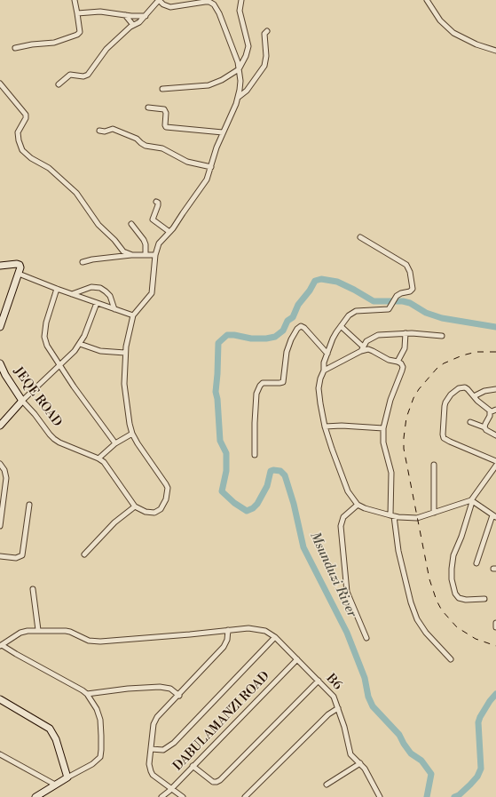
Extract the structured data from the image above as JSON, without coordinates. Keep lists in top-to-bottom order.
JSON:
{
  "streets": {
    "street": ["JEQE ROAD", "B6", "DABULAMANZI ROAD"]
  },
  "crossings": [
    ["B6", "DABULAMANZI ROAD"]
  ],
  "water": ["Msunduzi River"]
}
